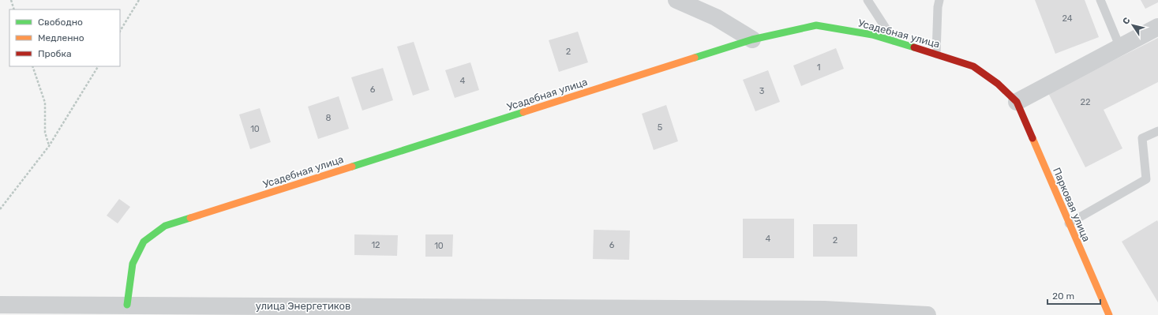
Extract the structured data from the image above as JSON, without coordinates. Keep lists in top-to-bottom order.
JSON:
{
  "streets": {
    "street": ["Усадебная улица", "Парковая улица", "улица Энергетиков"]
  },
  "crossings": [
    ["Усадебная улица", "Парковая улица"],
    ["Усадебная улица", "улица Энергетиков"]
  ],
  "house_numbers": [
    "24",
    "2",
    "1",
    "4",
    "6",
    "3",
    "22",
    "8",
    "5",
    "10",
    "4",
    "2",
    "12",
    "6",
    "10"
  ],
  "legend": ["Свободно", "Медленно", "Пробка"],
  "scale_bar": "20 m",
  "north": "top left"
}
